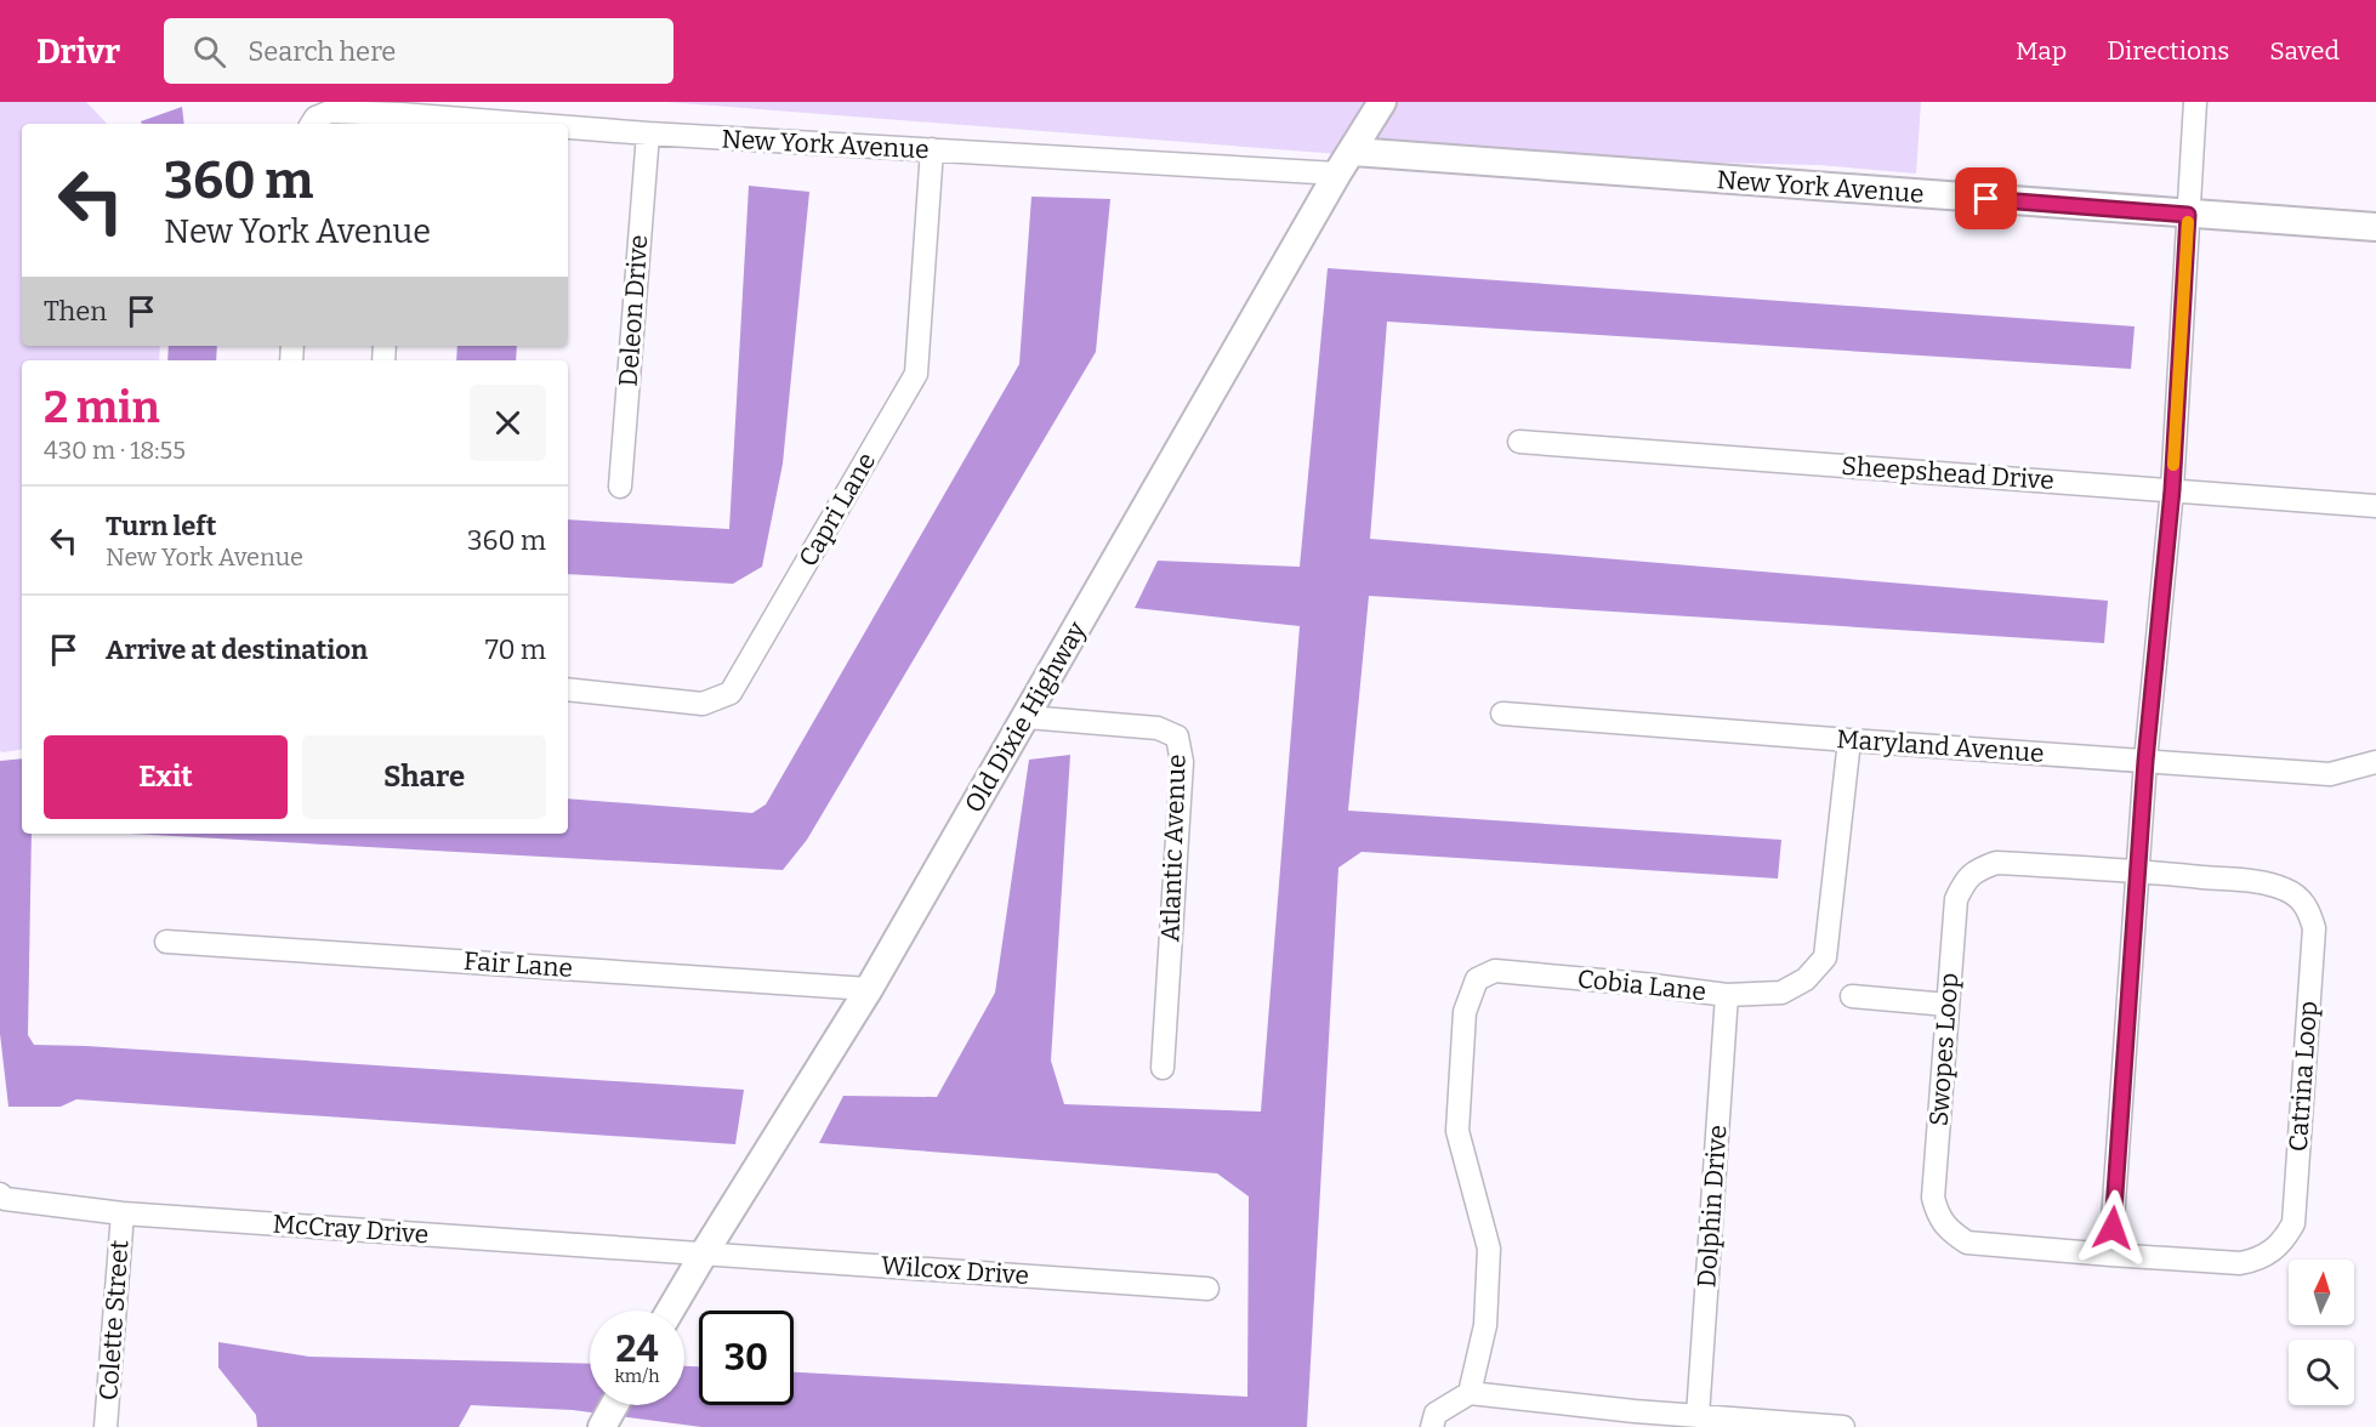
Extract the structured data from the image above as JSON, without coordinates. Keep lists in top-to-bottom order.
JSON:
{
  "streets": {
    "street": [
      "New York Avenue",
      "Deleon Drive",
      "Sheepshead Drive",
      "Capri Lane",
      "Old Dixie Highway",
      "Maryland Avenue",
      "Atlantic Avenue",
      "Fair Lane",
      "Cobia Lane",
      "Swopes Loop",
      "Catrina Loop",
      "Dolphin Drive",
      "McCray Drive",
      "Wilcox Drive",
      "Colette Street"
    ]
  },
  "crossings": [
    ["New York Avenue", "Deleon Drive"],
    ["New York Avenue", "Capri Lane"],
    ["New York Avenue", "Old Dixie Highway"],
    ["Old Dixie Highway", "Atlantic Avenue"],
    ["Old Dixie Highway", "Fair Lane"],
    ["Old Dixie Highway", "McCray Drive"],
    ["Old Dixie Highway", "Wilcox Drive"],
    ["Maryland Avenue", "Cobia Lane"],
    ["Cobia Lane", "Dolphin Drive"],
    ["Swopes Loop", "Catrina Loop"],
    ["McCray Drive", "Wilcox Drive"],
    ["McCray Drive", "Colette Street"]
  ],
  "north": "top",
  "page": {
    "header": "Drivr",
    "search": "Search here",
    "nav": ["Map", "Directions", "Saved"],
    "turn": ["360 m", "New York Avenue"],
    "then": "Then",
    "heading": ["2 min", "430 m · 18:55"],
    "list": [
      {
        "name": "Turn left",
        "note": "New York Avenue",
        "value": "360 m"
      },
      {
        "name": "Arrive at destination",
        "value": "70 m"
      }
    ],
    "buttons": ["Exit", "Share"],
    "speed": "24 km/h",
    "limit": "30"
  }
}
